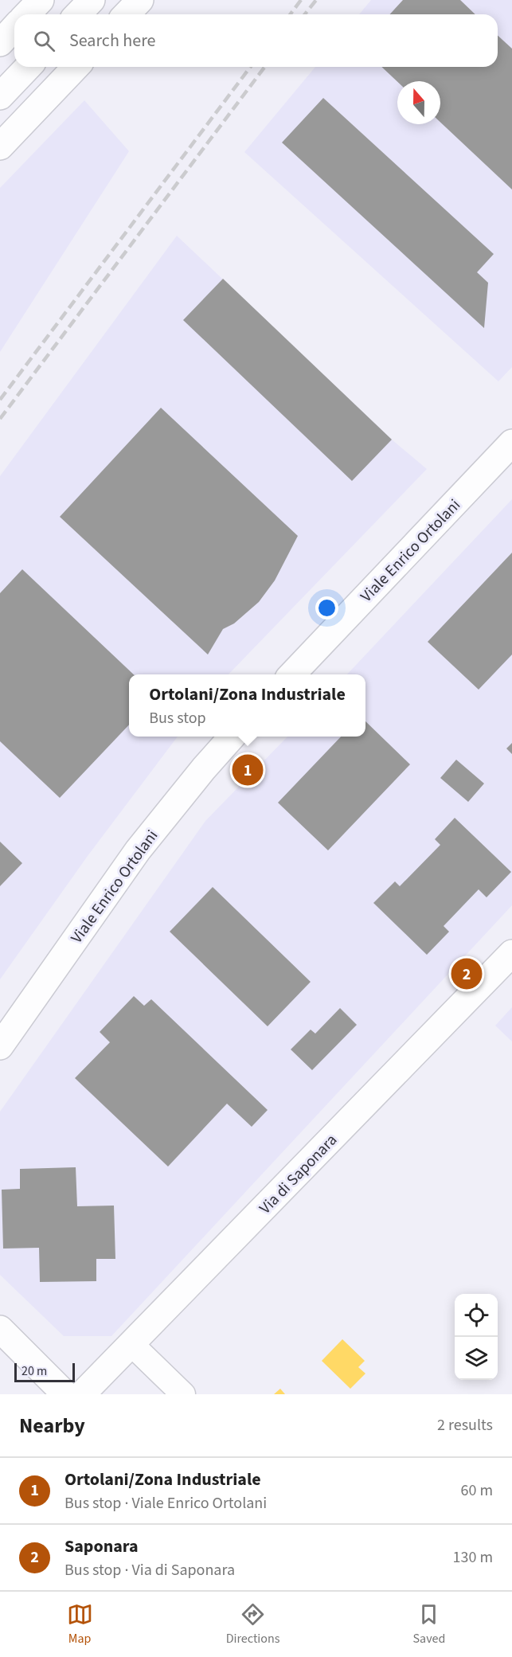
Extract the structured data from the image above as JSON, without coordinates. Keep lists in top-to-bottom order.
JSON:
{
  "streets": {
    "street": ["Viale Enrico Ortolani", "Via di Saponara"]
  },
  "scale_bar": "20 m",
  "north": "top",
  "page": {
    "search": "Search here",
    "popup": ["Ortolani/Zona Industriale", "Bus stop"],
    "pins": ["1", "2"],
    "scale": "20 m",
    "heading": ["Nearby", "2 results"],
    "list": [
      {
        "mark": "1",
        "name": "Ortolani/Zona Industriale",
        "note": "Bus stop · Viale Enrico Ortolani",
        "value": "60 m"
      },
      {
        "mark": "2",
        "name": "Saponara",
        "note": "Bus stop · Via di Saponara",
        "value": "130 m"
      }
    ],
    "nav": ["Map", "Directions", "Saved"]
  }
}
